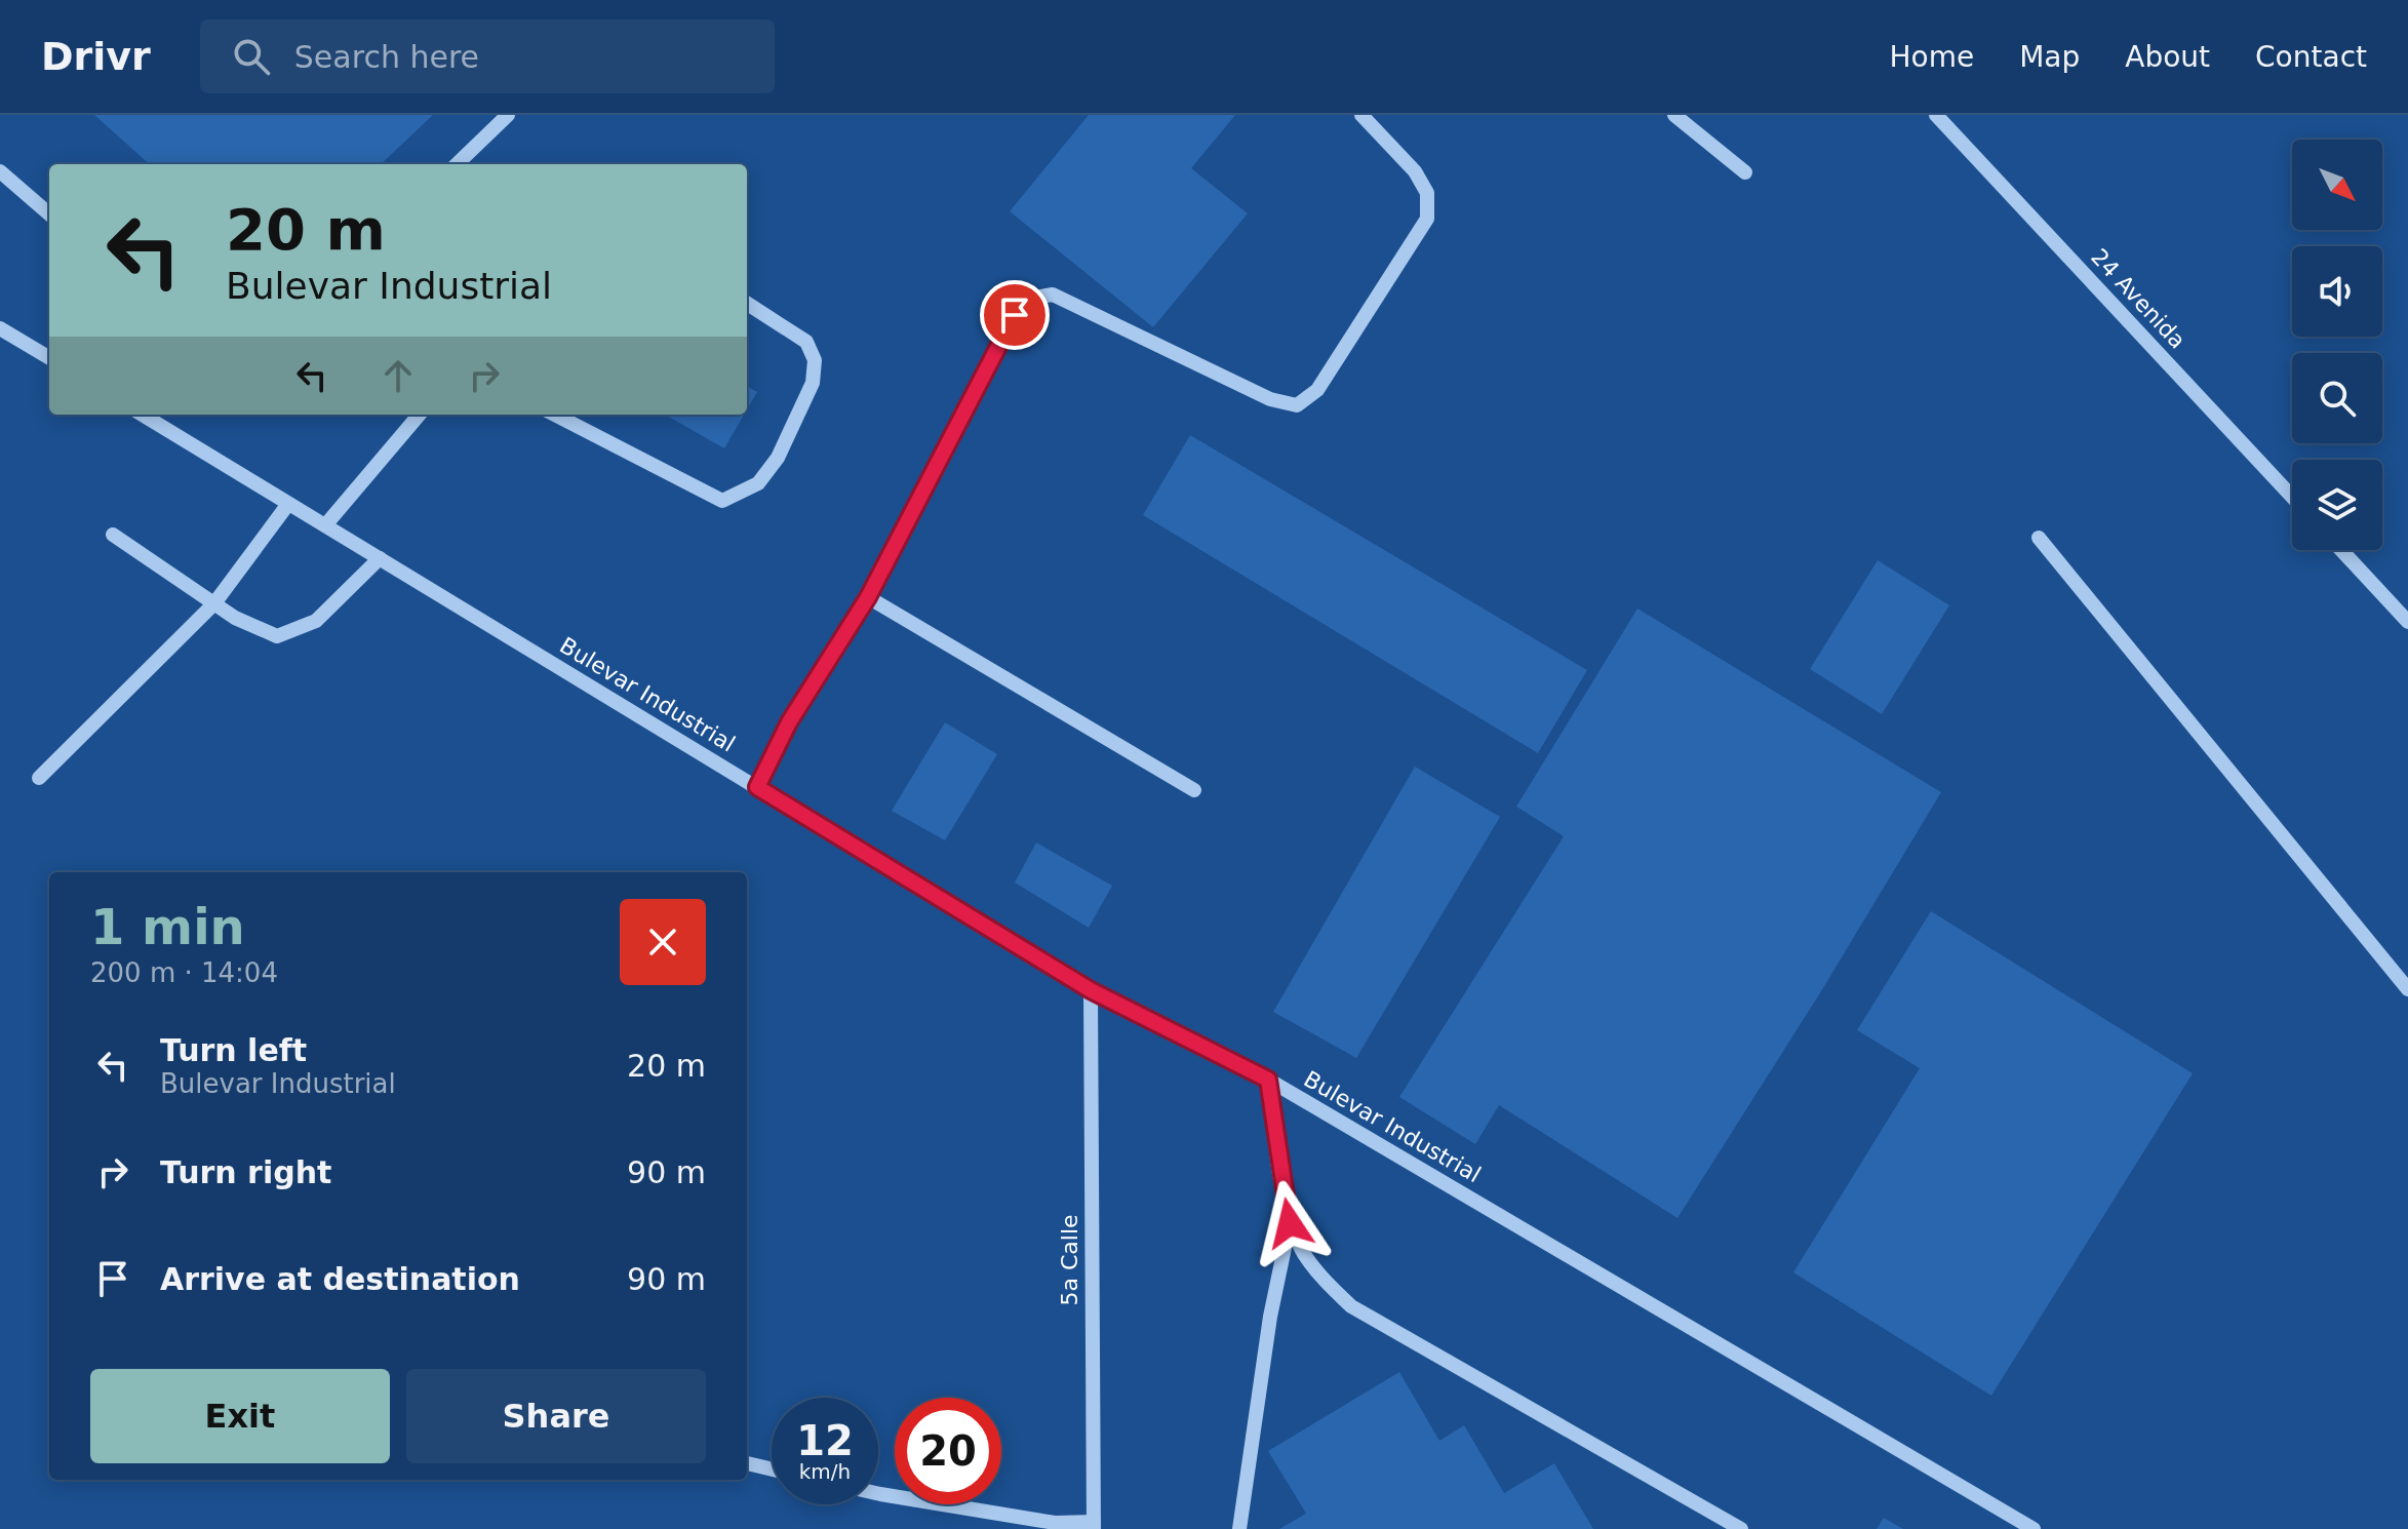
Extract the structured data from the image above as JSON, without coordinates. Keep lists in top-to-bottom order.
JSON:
{
  "streets": {
    "street": ["24 Avenida", "Bulevar Industrial", "5a Calle"]
  },
  "crossings": [
    ["Bulevar Industrial", "5a Calle"]
  ],
  "north": "bottom right",
  "page": {
    "header": "Drivr",
    "search": "Search here",
    "nav": [
      "Home",
      "Map",
      "About",
      "Contact"
    ],
    "turn": ["20 m", "Bulevar Industrial"],
    "heading": ["1 min", "200 m · 14:04"],
    "list": [
      {
        "name": "Turn left",
        "note": "Bulevar Industrial",
        "value": "20 m"
      },
      {
        "name": "Turn right",
        "value": "90 m"
      },
      {
        "name": "Arrive at destination",
        "value": "90 m"
      }
    ],
    "buttons": ["Exit", "Share"],
    "speed": "12 km/h",
    "limit": "20"
  }
}
